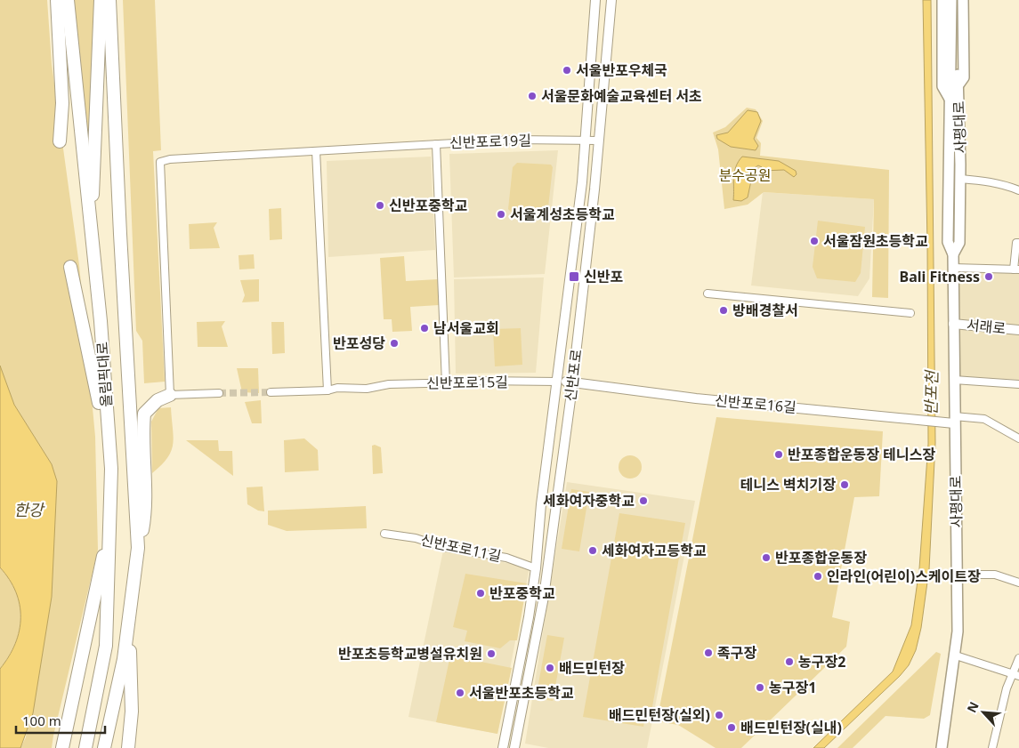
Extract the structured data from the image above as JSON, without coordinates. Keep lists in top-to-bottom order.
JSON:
{
  "streets": {
    "highway": ["올림픽대로"],
    "main road": [
      "사평대로",
      "서래로",
      "신반포로",
      "신반포로16길"
    ],
    "street": ["신반포로19길", "신반포로15길", "신반포로11길"]
  },
  "crossings": [
    ["사평대로", "서래로"],
    ["사평대로", "신반포로16길"],
    ["신반포로19길", "신반포로"],
    ["신반포로19길", "신반포로15길"],
    ["신반포로", "신반포로15길"],
    ["신반포로", "신반포로16길"],
    ["신반포로", "신반포로11길"],
    ["신반포로15길", "신반포로16길"]
  ],
  "water": ["반포천", "한강"],
  "parks": ["분수공원"],
  "places": {
    "other": [
      "서울반포우체국",
      "서울문화예술교육센터 서초",
      "신반포중학교",
      "서울계성초등학교",
      "서울잠원초등학교",
      "Bali Fitness",
      "방배경찰서",
      "남서울교회",
      "반포성당",
      "반포종합운동장 테니스장",
      "테니스 벽치기장",
      "세화여자중학교",
      "세화여자고등학교",
      "반포종합운동장",
      "인라인(어린이)스케이트장",
      "반포중학교",
      "족구장",
      "반포초등학교병설유치원",
      "농구장2",
      "배드민턴장",
      "농구장1",
      "서울반포초등학교",
      "배드민턴장(실외)",
      "배드민턴장(실내)"
    ],
    "transit": ["신반포"]
  },
  "scale_bar": "100 m",
  "north": "top left"
}
